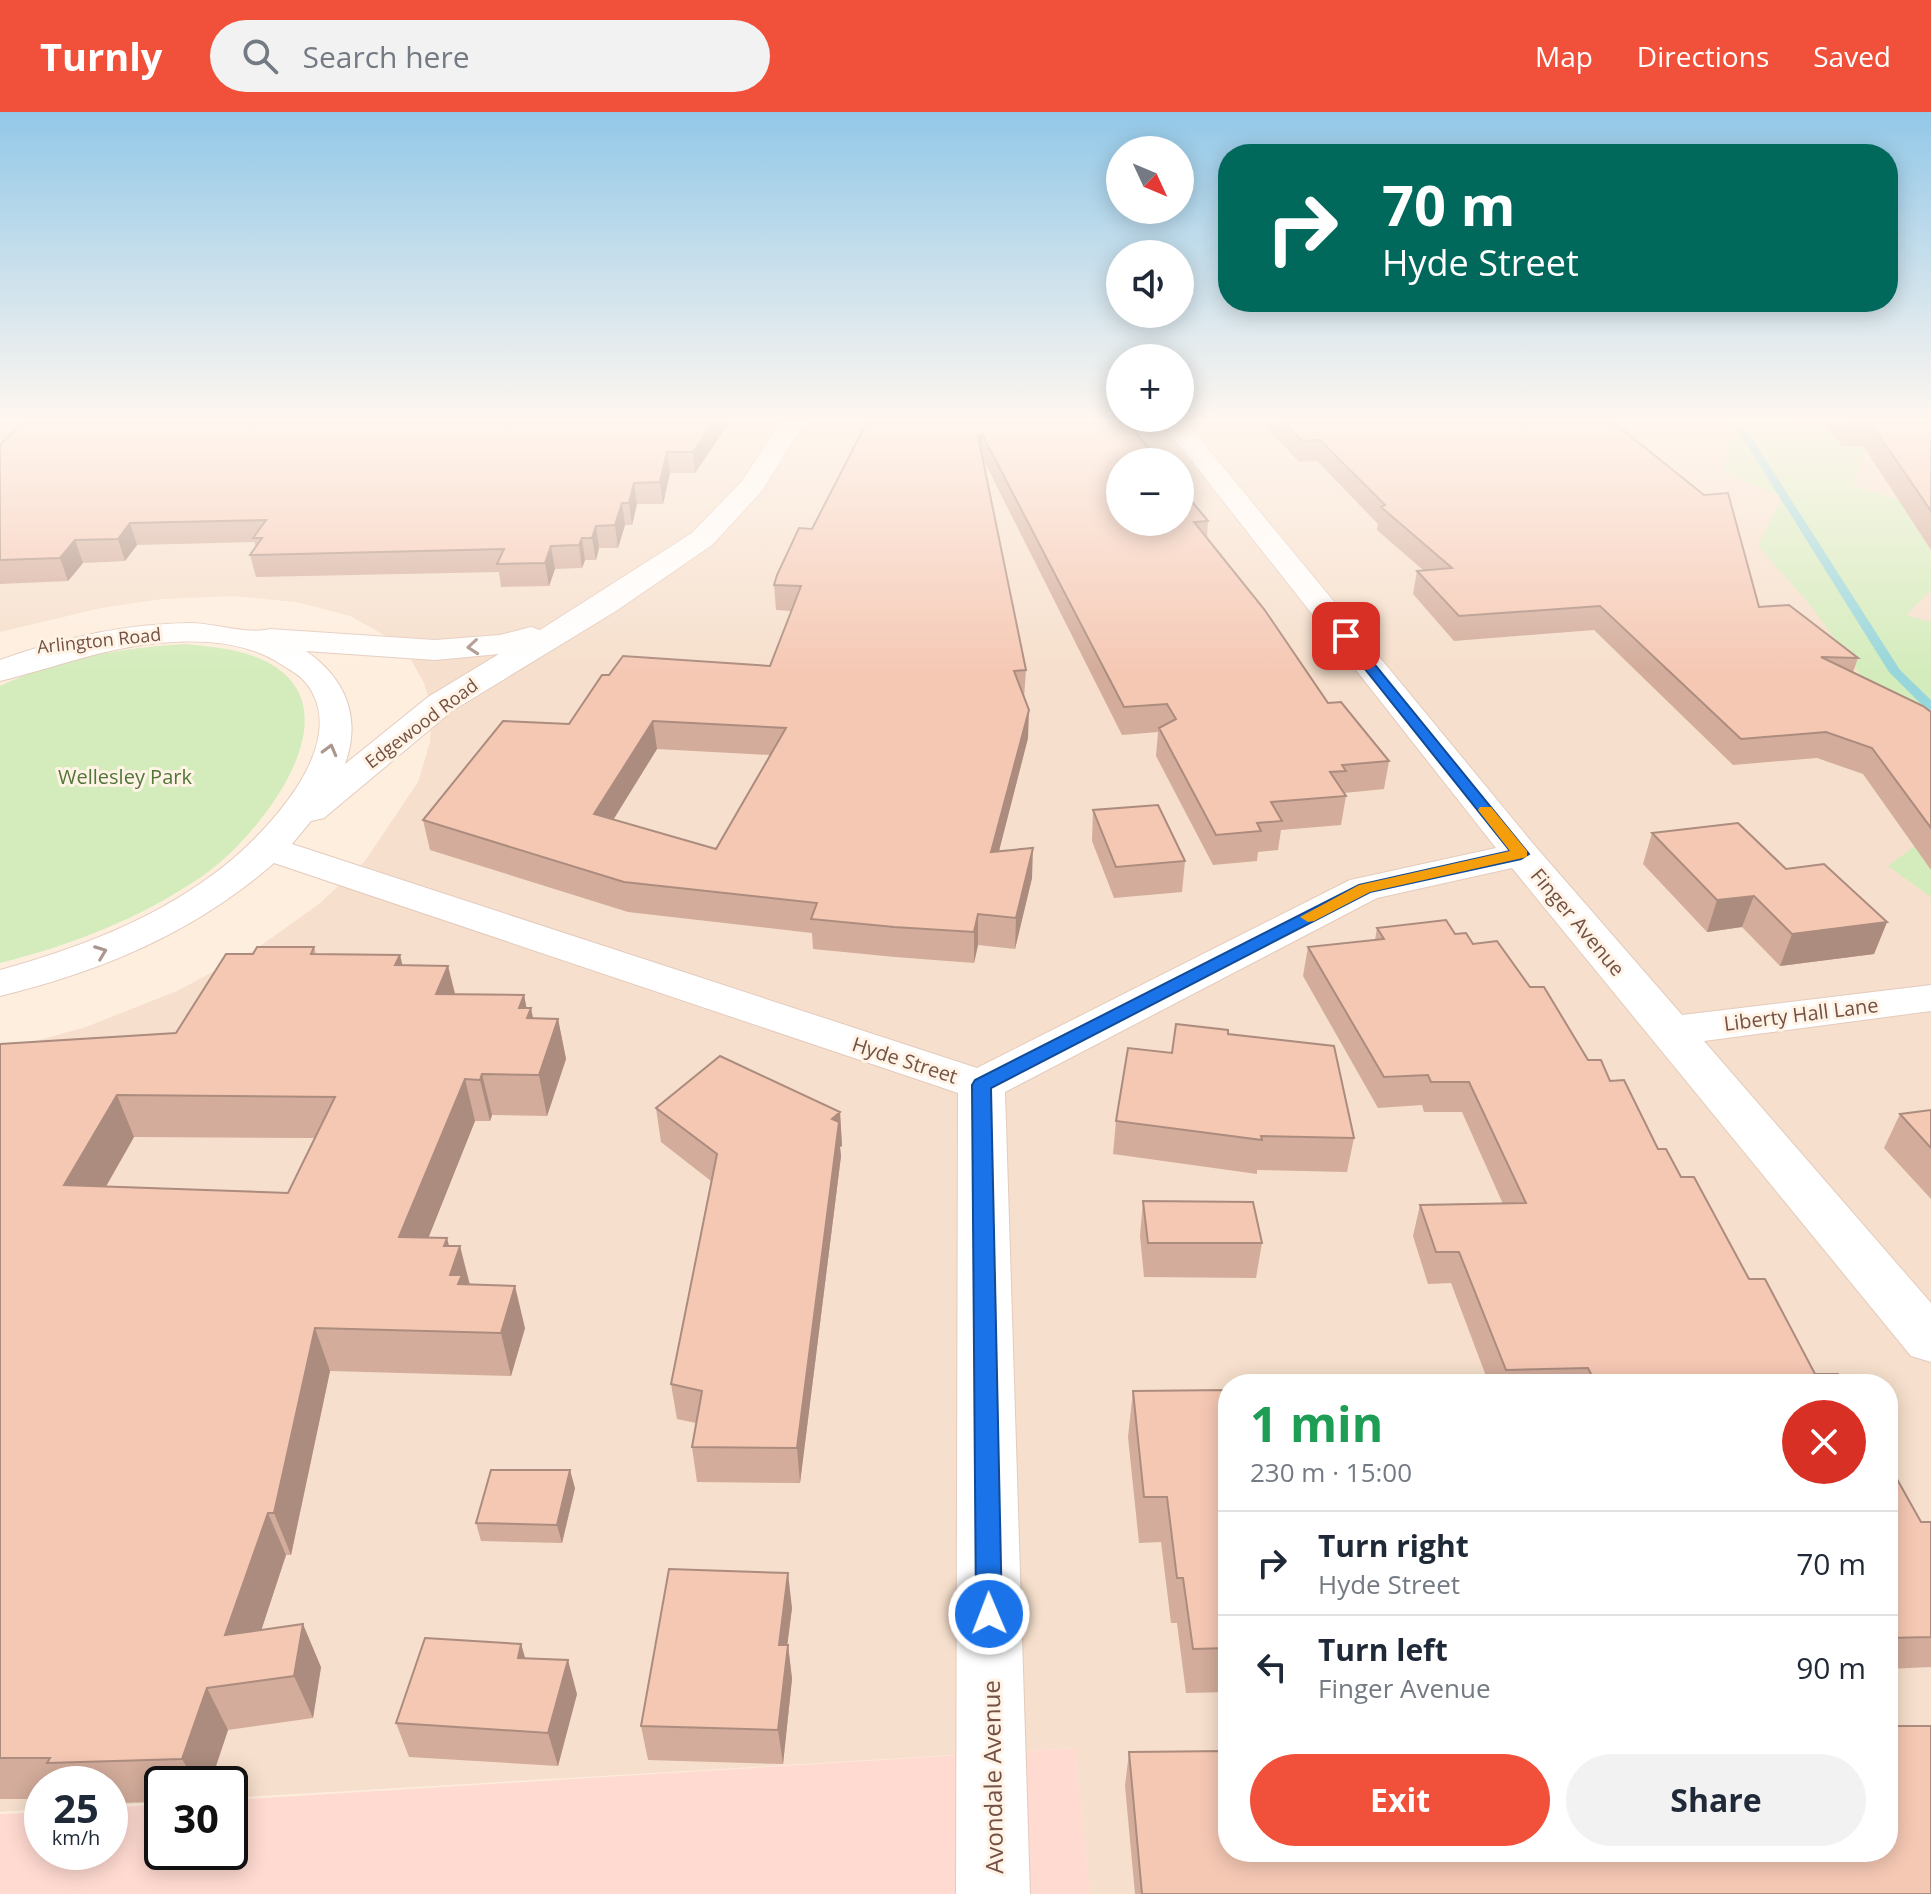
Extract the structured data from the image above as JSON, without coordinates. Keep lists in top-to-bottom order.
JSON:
{
  "streets": {
    "street": [
      "Arlington Road",
      "Edgewood Road",
      "Finger Avenue",
      "Liberty Hall Lane",
      "Hyde Street",
      "Avondale Avenue"
    ]
  },
  "crossings": [
    ["Edgewood Road", "Hyde Street"],
    ["Finger Avenue", "Liberty Hall Lane"],
    ["Finger Avenue", "Hyde Street"],
    ["Hyde Street", "Avondale Avenue"]
  ],
  "one_way": ["Edgewood Road"],
  "parks": ["Wellesley Park"],
  "north": "bottom right",
  "page": {
    "header": "Turnly",
    "search": "Search here",
    "nav": ["Map", "Directions", "Saved"],
    "map_buttons": ["+", "−"],
    "turn": ["70 m", "Hyde Street"],
    "heading": ["1 min", "230 m · 15:00"],
    "list": [
      {
        "name": "Turn right",
        "note": "Hyde Street",
        "value": "70 m"
      },
      {
        "name": "Turn left",
        "note": "Finger Avenue",
        "value": "90 m"
      }
    ],
    "buttons": ["Exit", "Share"],
    "speed": "25 km/h",
    "limit": "30"
  }
}
